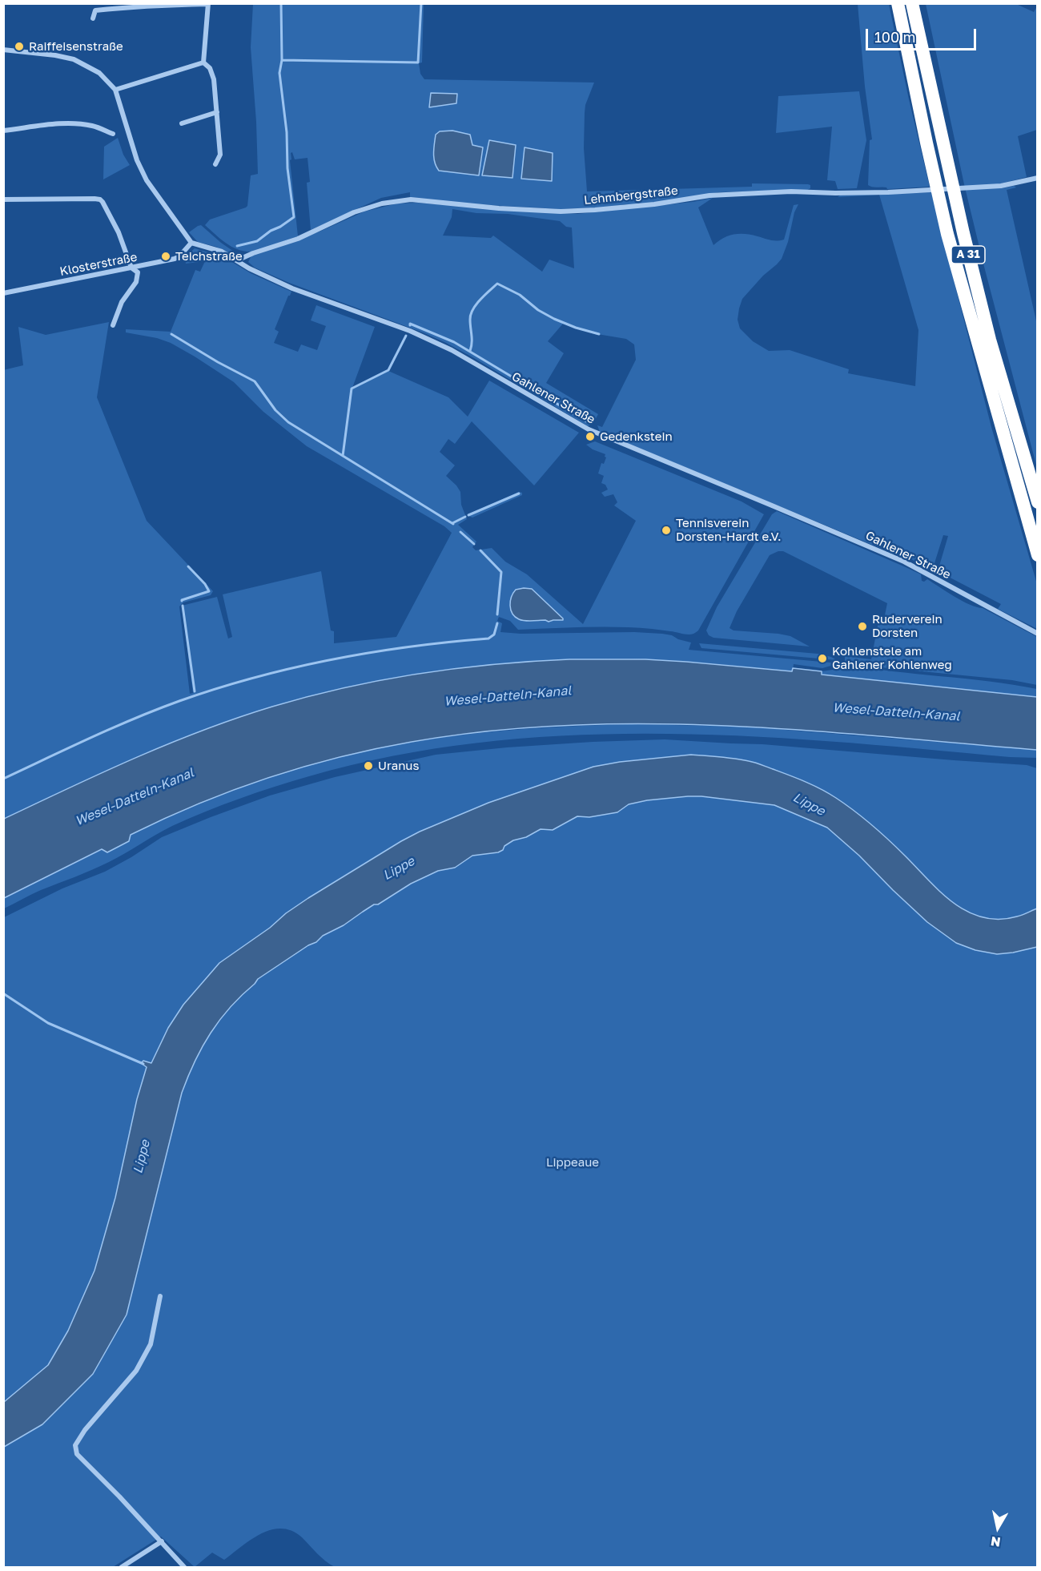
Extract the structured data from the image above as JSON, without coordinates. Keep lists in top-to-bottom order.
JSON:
{
  "streets": {
    "highway": ["A 31"],
    "street": ["Lehmbergstraße", "Klosterstraße", "Gahlener Straße"]
  },
  "crossings": [
    ["Lehmbergstraße", "Gahlener Straße"],
    ["Klosterstraße", "Gahlener Straße"]
  ],
  "water": ["Wesel-Datteln-Kanal", "Lippe"],
  "parks": ["Lippeaue"],
  "places": [
    "Raiffeisenstraße",
    "Teichstraße",
    "Gedenkstein",
    "Tennisverein Dorsten-Hardt e.V.",
    "Ruderverein Dorsten",
    "Kohlenstele am Gahlener Kohlenweg",
    "Uranus"
  ],
  "scale_bar": "100 m",
  "north": "bottom"
}
